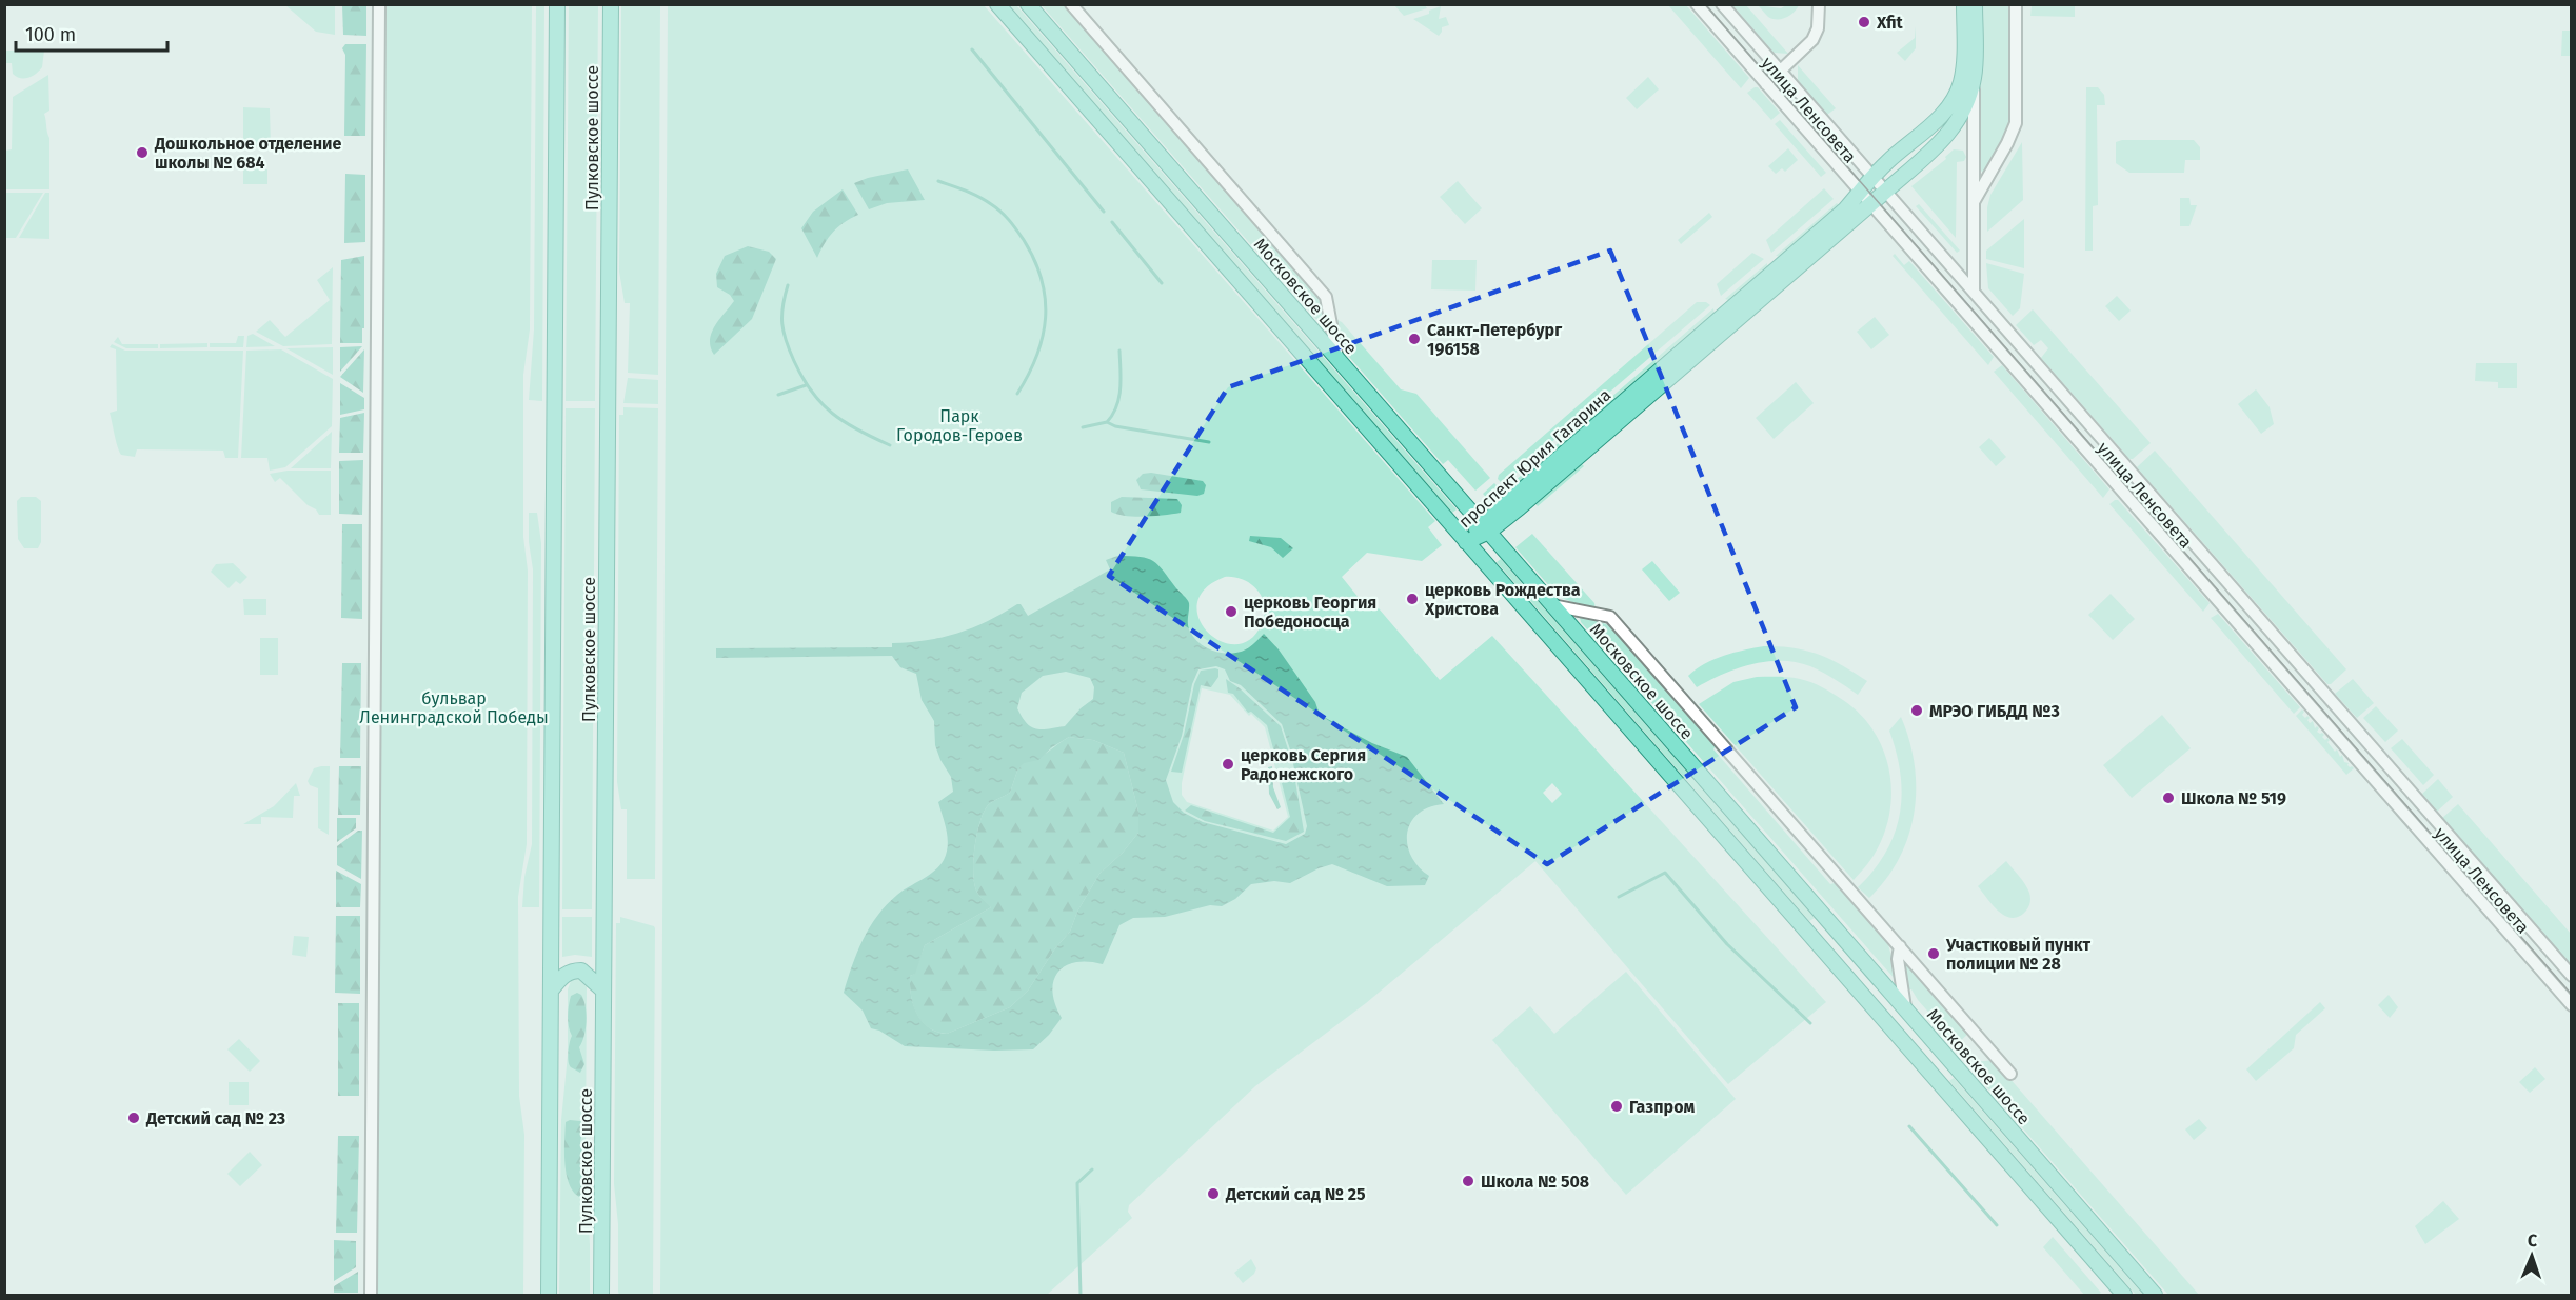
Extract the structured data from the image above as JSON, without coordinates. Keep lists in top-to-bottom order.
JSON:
{
  "streets": {
    "main road": ["Пулковское шоссе", "Московское шоссе", "проспект Юрия Гагарина"],
    "street": ["улица Ленсовета"]
  },
  "crossings": [
    ["улица Ленсовета", "проспект Юрия Гагарина"],
    ["Московское шоссе", "проспект Юрия Гагарина"]
  ],
  "parks": ["Парк Городов-Героев", "бульвар Ленинградской Победы"],
  "places": [
    "Xfit",
    "Дошкольное отделение школы № 684",
    "Санкт-Петербург 196158",
    "церковь Рождества Христова",
    "церковь Георгия Победоносца",
    "МРЭО ГИБДД №3",
    "церковь Сергия Радонежского",
    "Школа № 519",
    "Участковый пункт полиции № 28",
    "Газпром",
    "Детский сад № 23",
    "Школа № 508",
    "Детский сад № 25"
  ],
  "scale_bar": "100 m",
  "north": "top"
}
